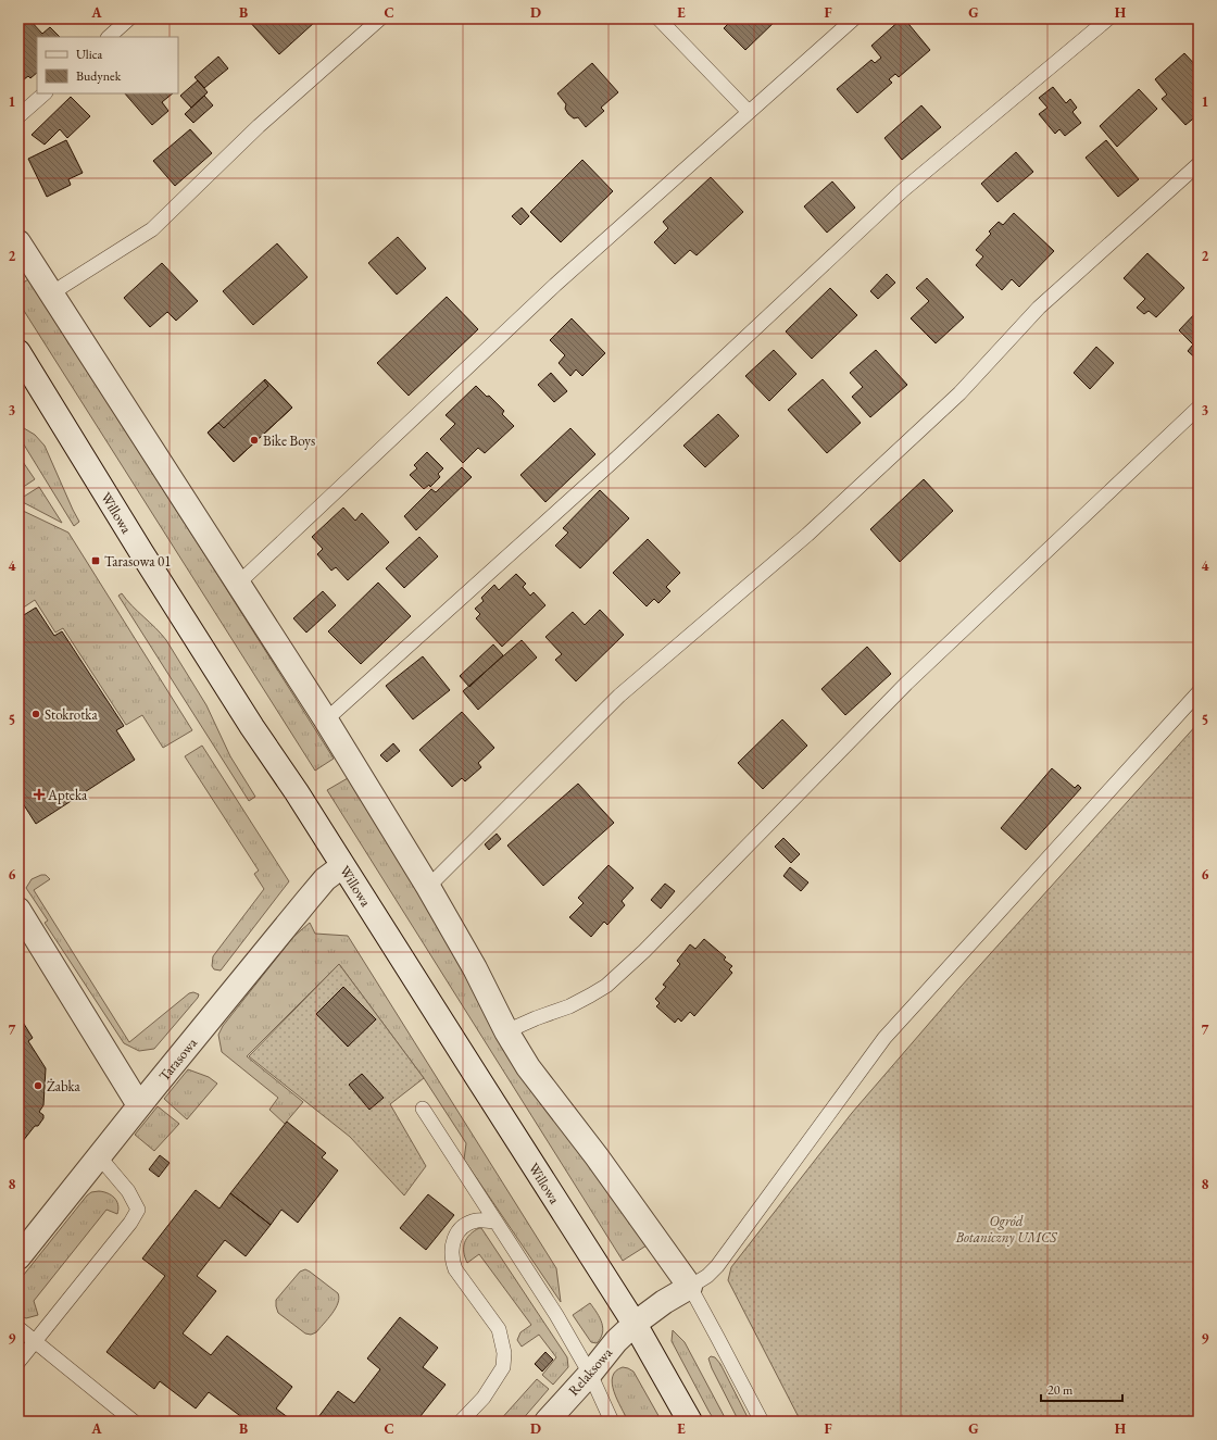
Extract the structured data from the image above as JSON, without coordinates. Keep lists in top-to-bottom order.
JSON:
{
  "streets": {
    "street": ["Willowa", "Tarasowa", "Relaksowa"]
  },
  "crossings": [
    ["Willowa", "Tarasowa"],
    ["Willowa", "Relaksowa"]
  ],
  "parks": ["Ogród Botaniczny UMCS"],
  "places": {
    "other": ["Bike Boys", "Stokrotka", "Żabka"],
    "transit": ["Tarasowa 01"],
    "health": ["Apteka"]
  },
  "legend": ["Ulica", "Budynek"],
  "scale_bar": "20 m",
  "grid": {
    "columns": [
      "A",
      "B",
      "C",
      "D",
      "E",
      "F",
      "G",
      "H"
    ],
    "rows": [
      "1",
      "2",
      "3",
      "4",
      "5",
      "6",
      "7",
      "8",
      "9"
    ]
  }
}
